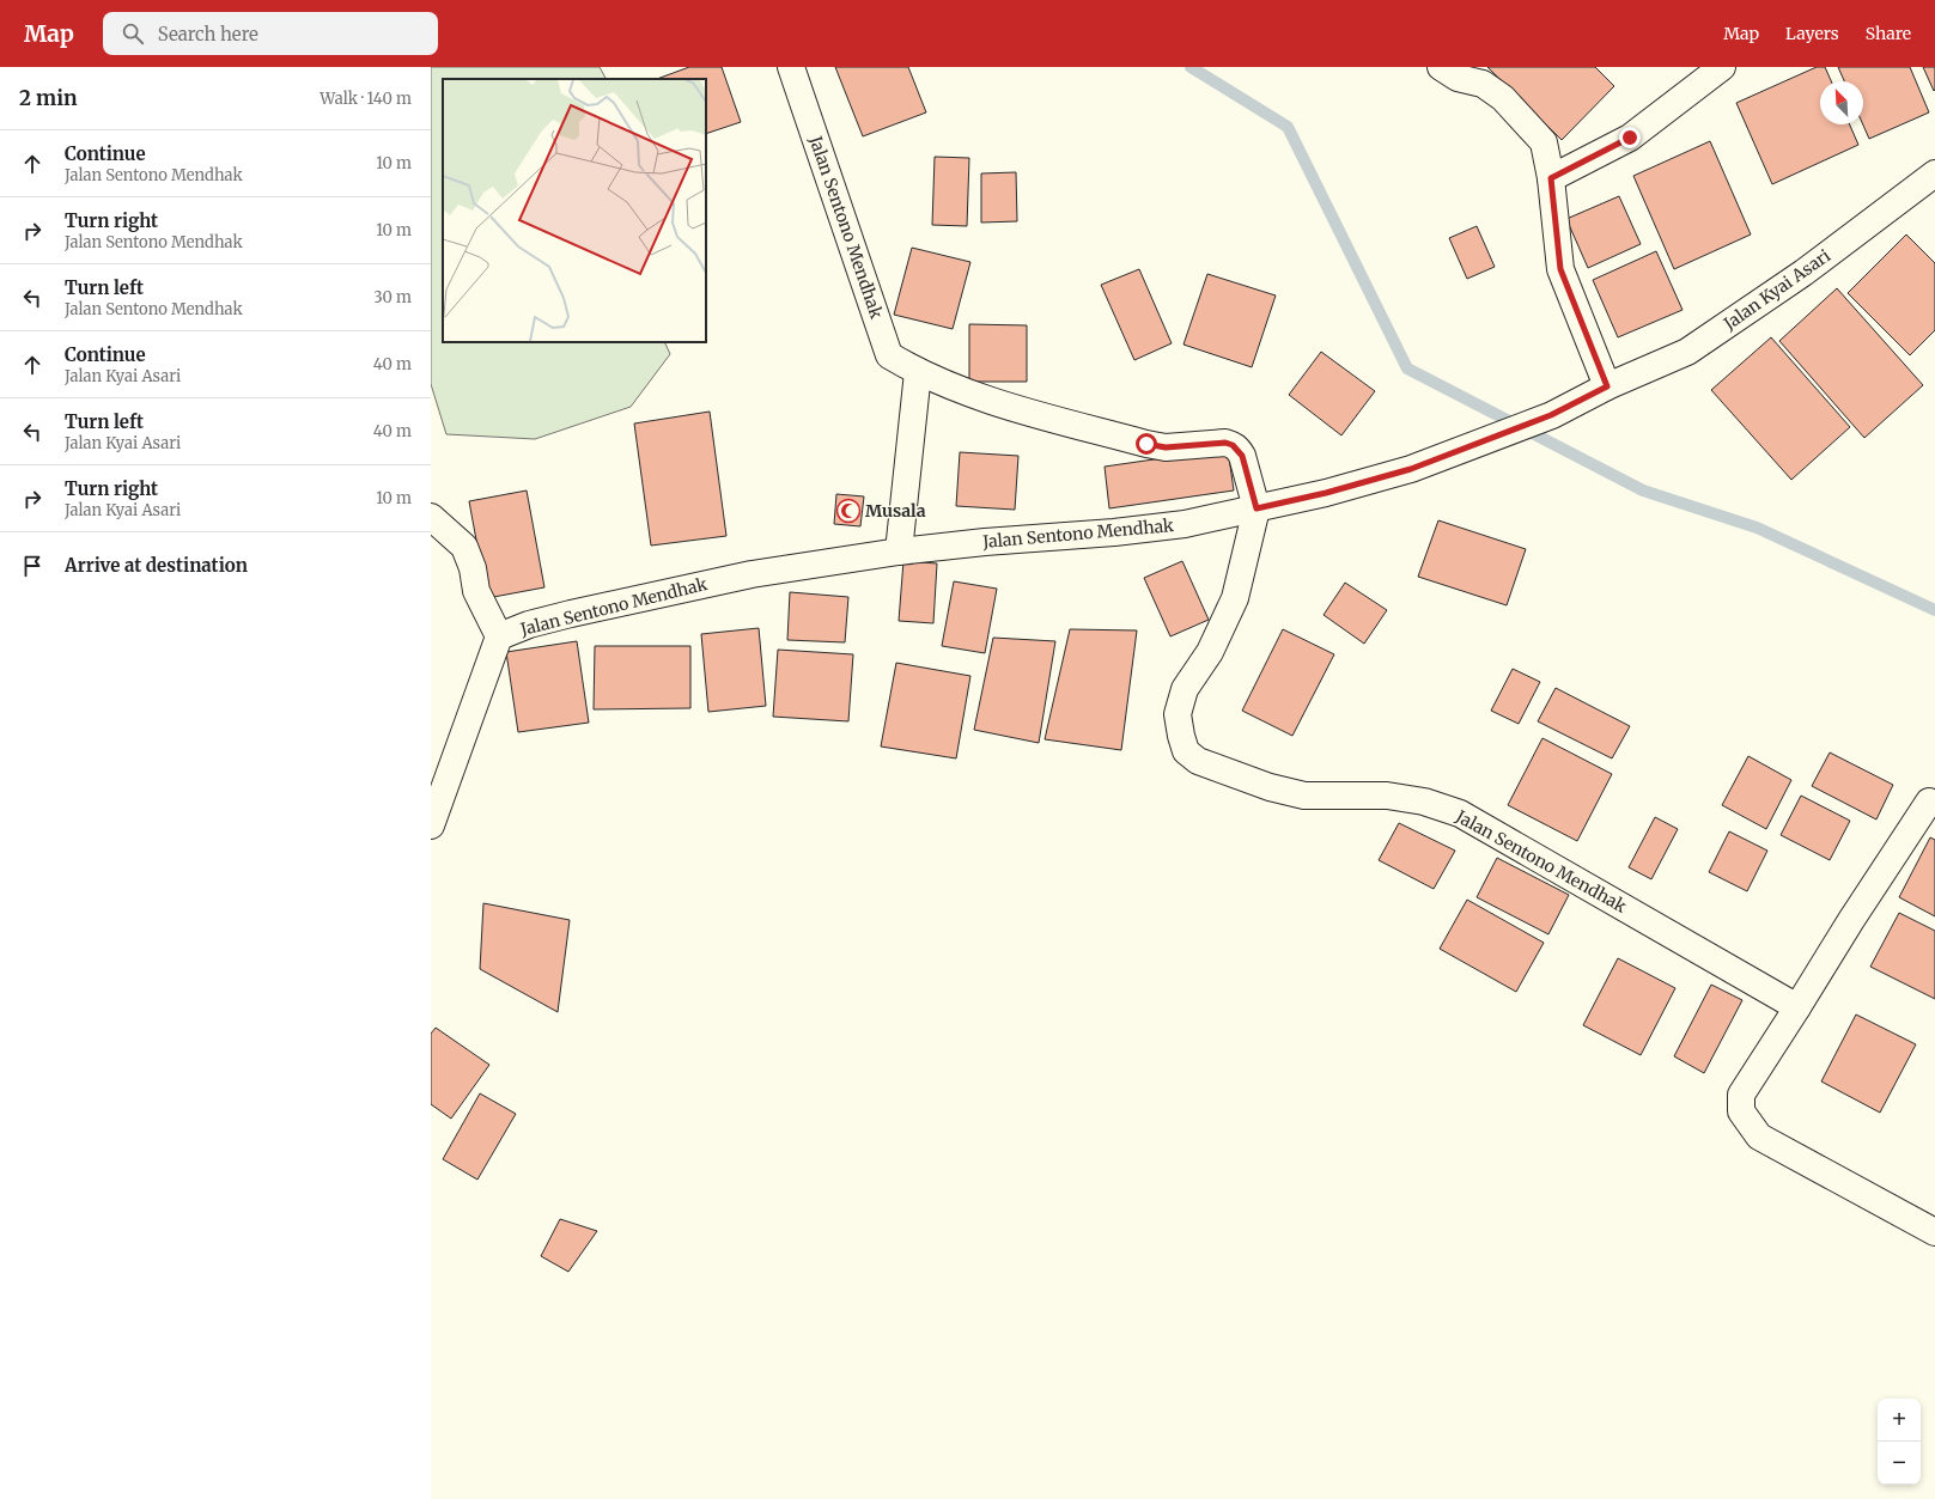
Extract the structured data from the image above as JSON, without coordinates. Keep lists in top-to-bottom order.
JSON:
{
  "streets": {
    "street": ["Jalan Sentono Mendhak", "Jalan Kyai Asari"]
  },
  "crossings": [
    ["Jalan Sentono Mendhak", "Jalan Kyai Asari"]
  ],
  "places": {
    "mosque": ["Musala"]
  },
  "north": "top left",
  "page": {
    "header": "Map",
    "search": "Search here",
    "nav": ["Map", "Layers", "Share"],
    "heading": ["2 min", "Walk · 140 m"],
    "list": [
      ["Continue", "Jalan Sentono Mendhak", "10 m"],
      ["Turn right", "Jalan Sentono Mendhak", "10 m"],
      ["Turn left", "Jalan Sentono Mendhak", "30 m"],
      ["Continue", "Jalan Kyai Asari", "40 m"],
      ["Turn left", "Jalan Kyai Asari", "40 m"],
      ["Turn right", "Jalan Kyai Asari", "10 m"],
      "Arrive at destination"
    ],
    "map_buttons": ["+", "−"]
  }
}
